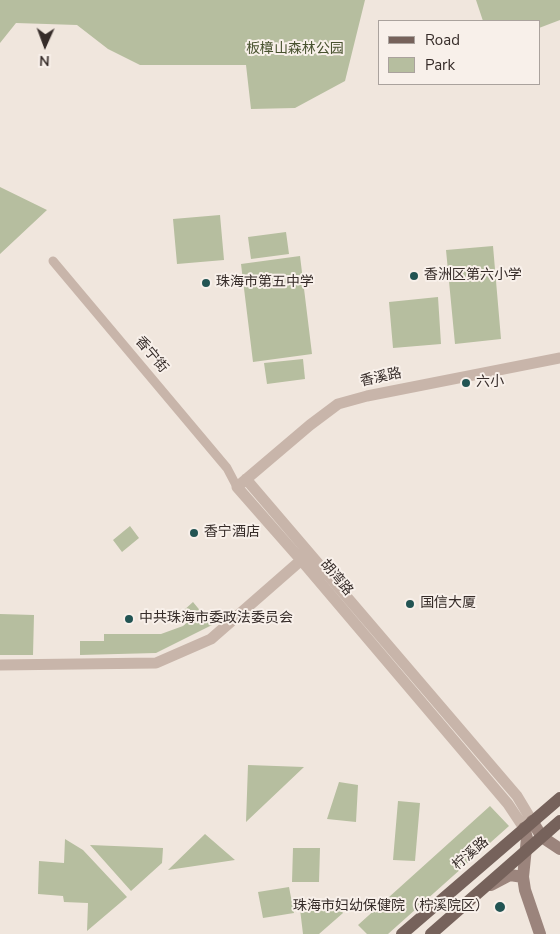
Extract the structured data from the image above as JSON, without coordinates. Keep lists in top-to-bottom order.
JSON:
{
  "streets": {
    "main road": ["柠溪路"],
    "street": ["香宁街", "香溪路", "胡湾路"]
  },
  "crossings": [
    ["香宁街", "香溪路"],
    ["香宁街", "胡湾路"],
    ["胡湾路", "柠溪路"]
  ],
  "parks": ["板樟山森林公园"],
  "places": [
    "香洲区第六小学",
    "珠海市第五中学",
    "六小",
    "香宁酒店",
    "国信大厦",
    "中共珠海市委政法委员会",
    "珠海市妇幼保健院（柠溪院区）"
  ],
  "legend": ["Road", "Park"],
  "north": "bottom"
}
